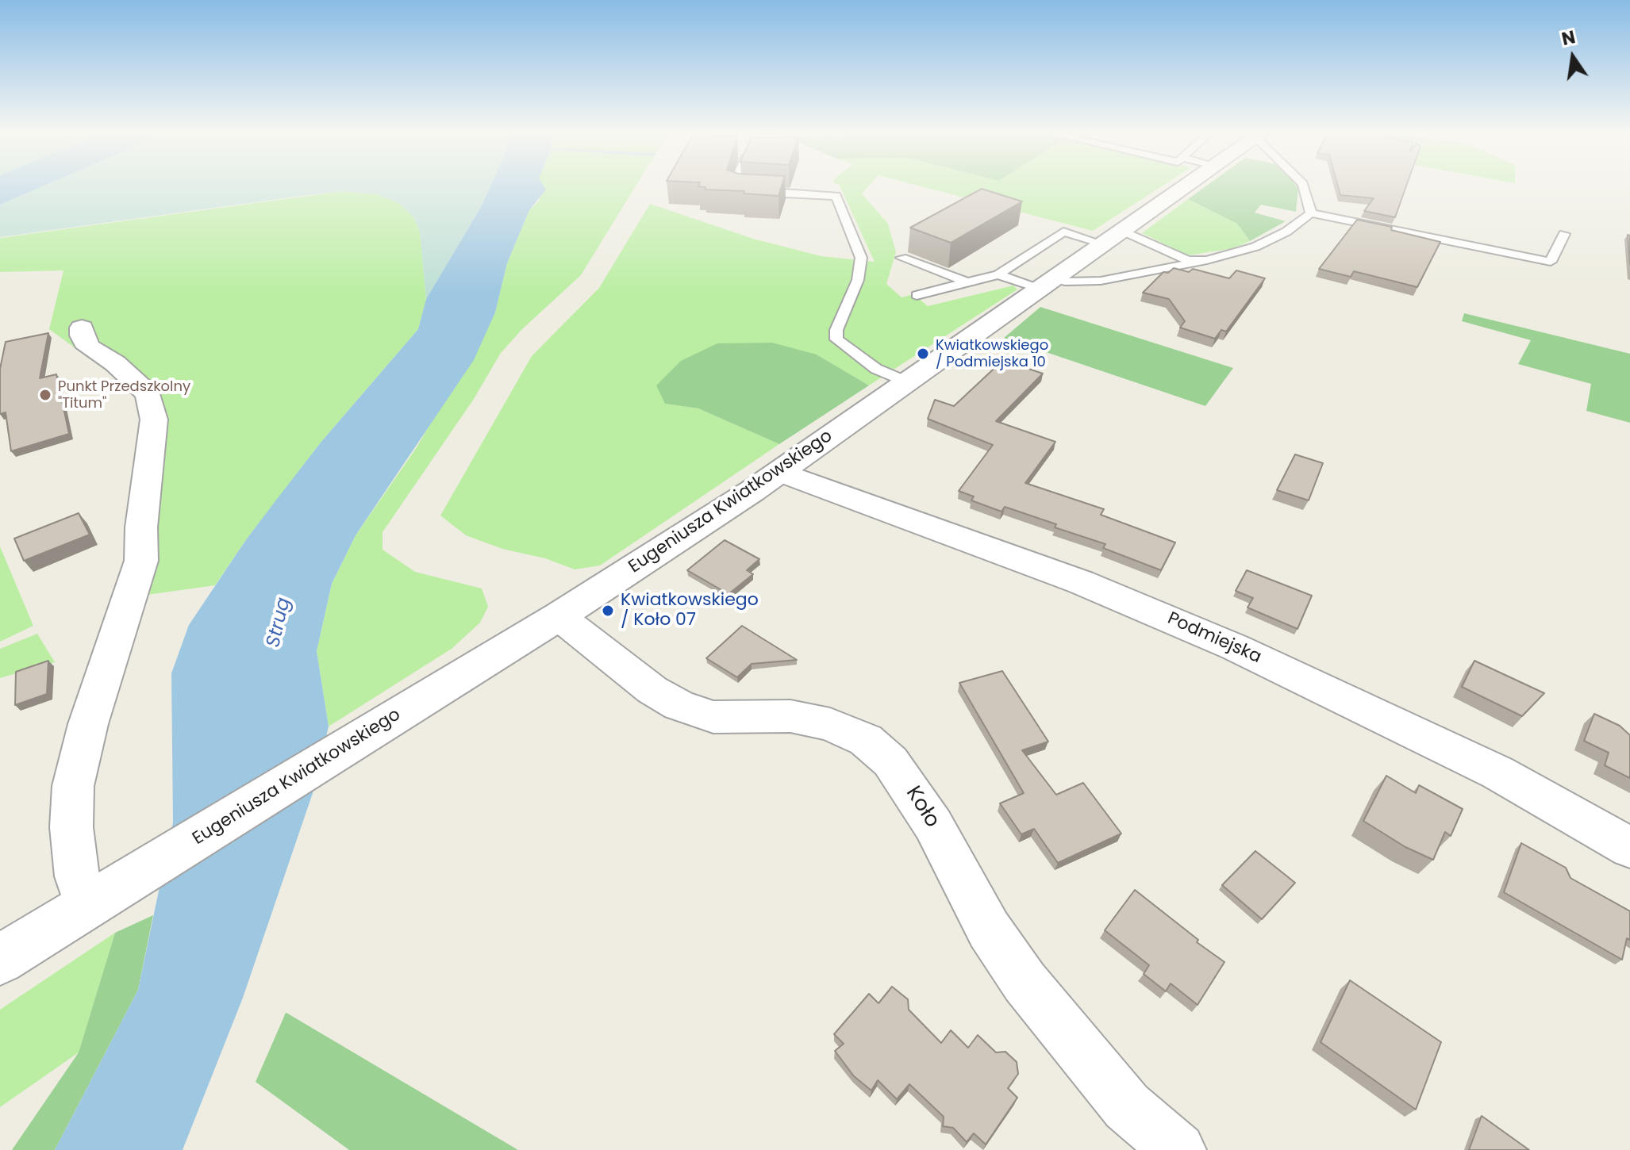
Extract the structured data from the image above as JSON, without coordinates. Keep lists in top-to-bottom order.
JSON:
{
  "streets": {
    "street": ["Eugeniusza Kwiatkowskiego", "Podmiejska", "Koło"]
  },
  "crossings": [
    ["Eugeniusza Kwiatkowskiego", "Podmiejska"],
    ["Eugeniusza Kwiatkowskiego", "Koło"]
  ],
  "water": ["Strug"],
  "places": ["Kwiatkowskiego / Podmiejska 10", "Punkt Przedszkolny \"Titum\"", "Kwiatkowskiego / Koło 07"],
  "north": "top"
}
